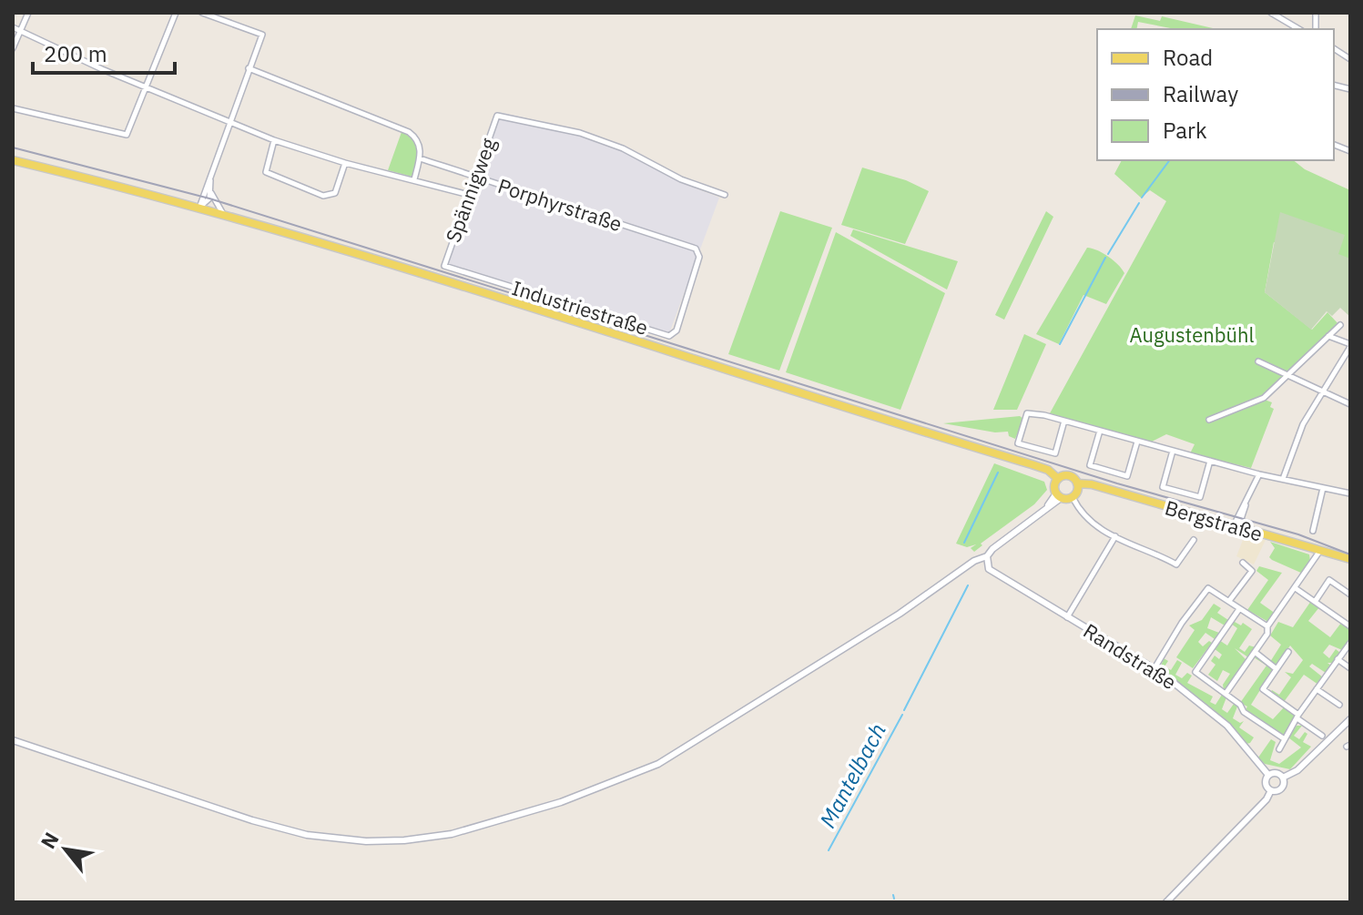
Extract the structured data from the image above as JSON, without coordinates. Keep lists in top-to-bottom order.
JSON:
{
  "streets": {
    "main road": ["Bergstraße"],
    "street": [
      "Spännigweg",
      "Porphyrstraße",
      "Industriestraße",
      "Randstraße"
    ]
  },
  "crossings": [
    ["Spännigweg", "Porphyrstraße"],
    ["Spännigweg", "Industriestraße"],
    ["Porphyrstraße", "Industriestraße"]
  ],
  "water": ["Mantelbach"],
  "parks": ["Augustenbühl"],
  "legend": ["Road", "Railway", "Park"],
  "scale_bar": "200 m",
  "north": "top left"
}
